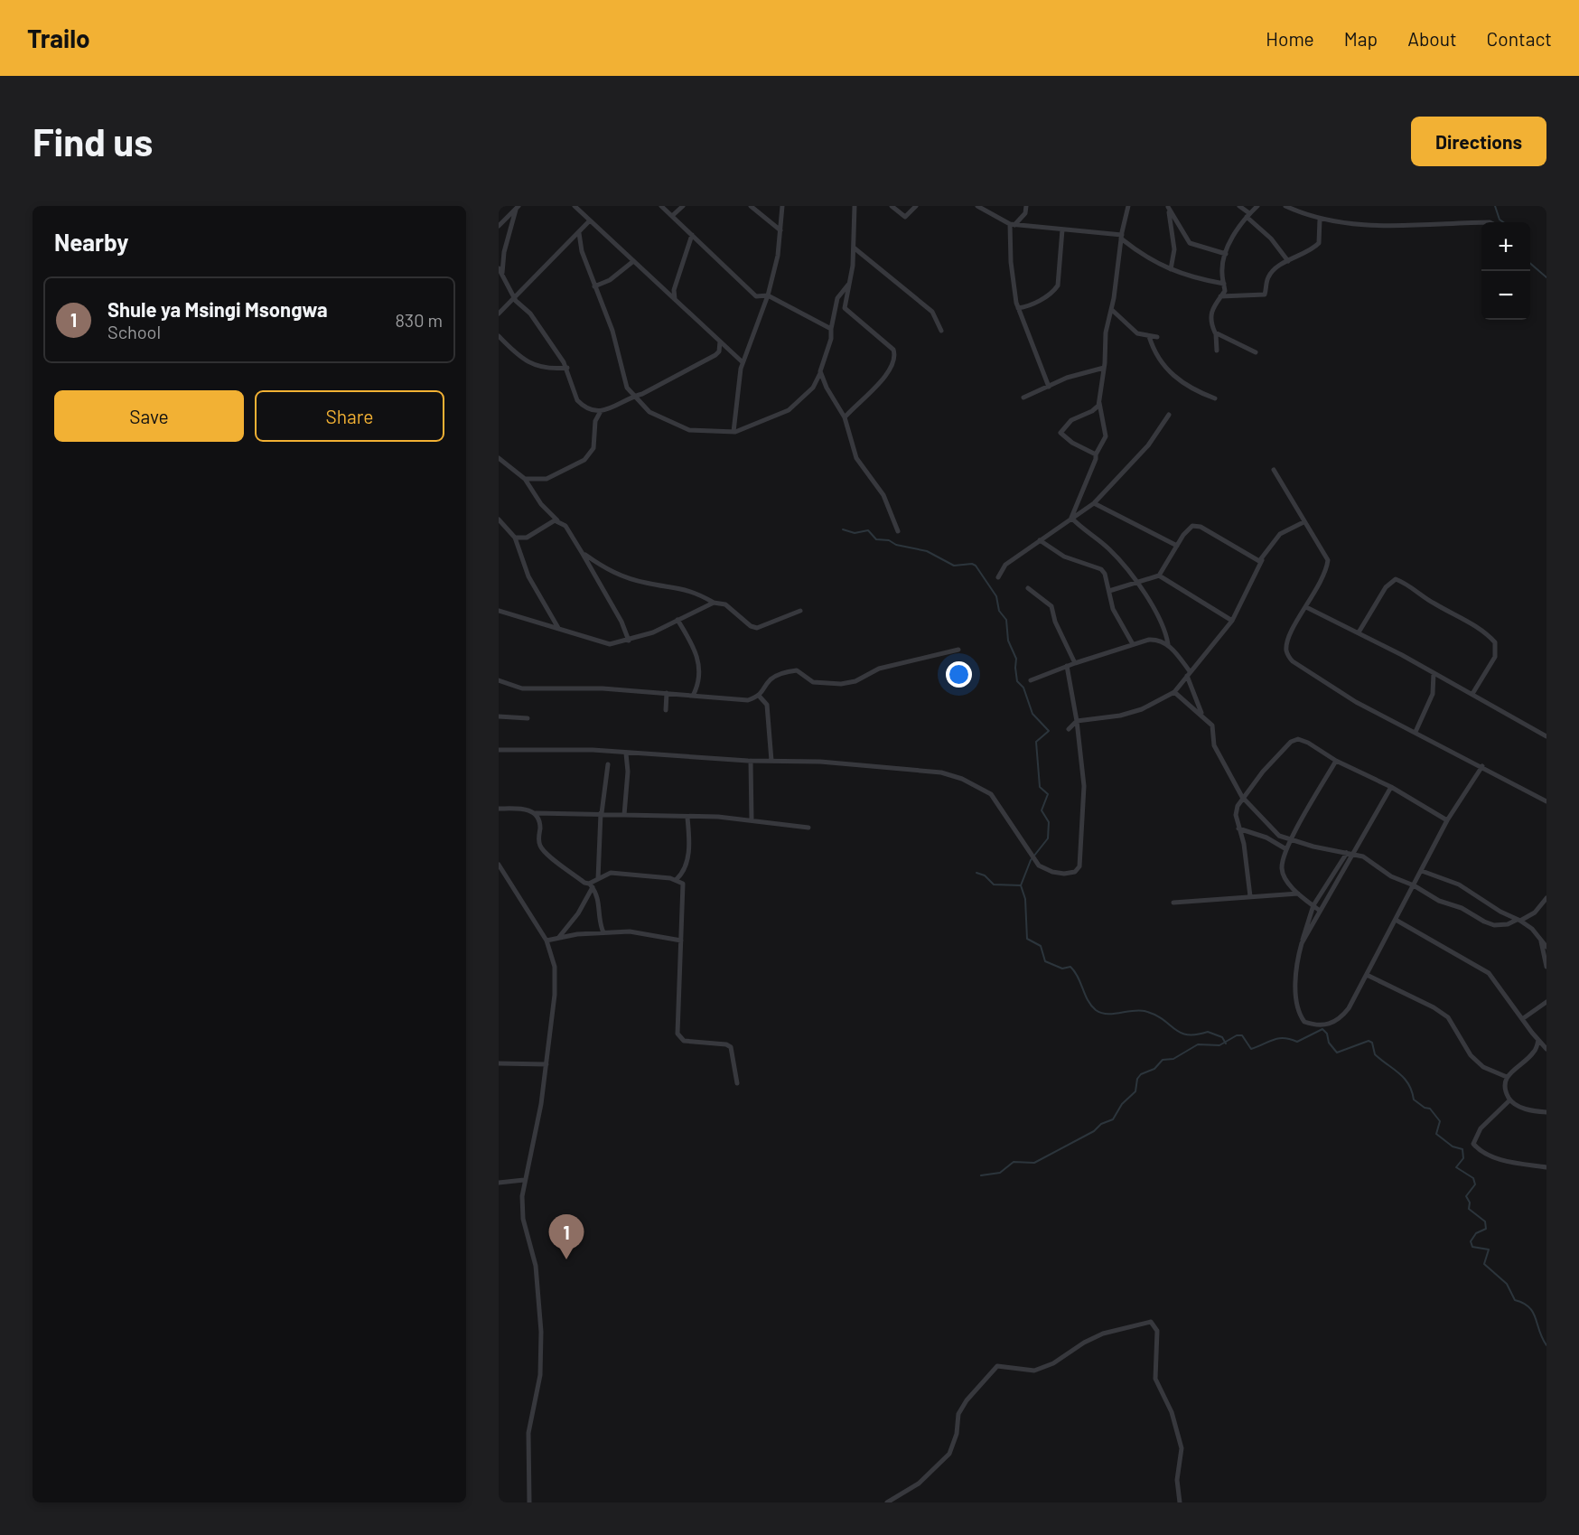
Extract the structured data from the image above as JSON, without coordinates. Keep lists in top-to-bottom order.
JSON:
{
  "page": {
    "header": "Trailo",
    "nav": [
      "Home",
      "Map",
      "About",
      "Contact"
    ],
    "buttons": [
      "Directions",
      ["Save", "Share"]
    ],
    "title": "Find us",
    "heading": "Nearby",
    "map_buttons": ["+", "−"],
    "list": [
      {
        "mark": "1",
        "name": "Shule ya Msingi Msongwa",
        "note": "School",
        "value": "830 m"
      }
    ],
    "pins": "1"
  }
}
